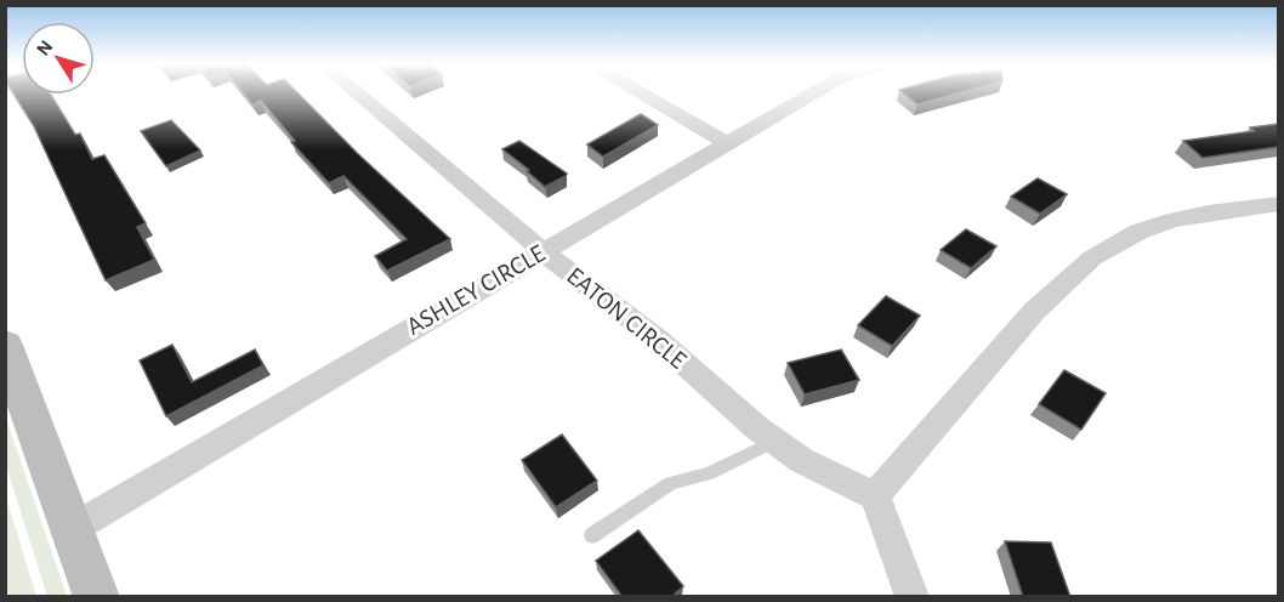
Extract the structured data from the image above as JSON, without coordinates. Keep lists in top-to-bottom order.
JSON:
{
  "streets": {
    "street": ["ASHLEY CIRCLE", "EATON CIRCLE"]
  },
  "crossings": [
    ["ASHLEY CIRCLE", "EATON CIRCLE"]
  ],
  "north": "top left"
}
